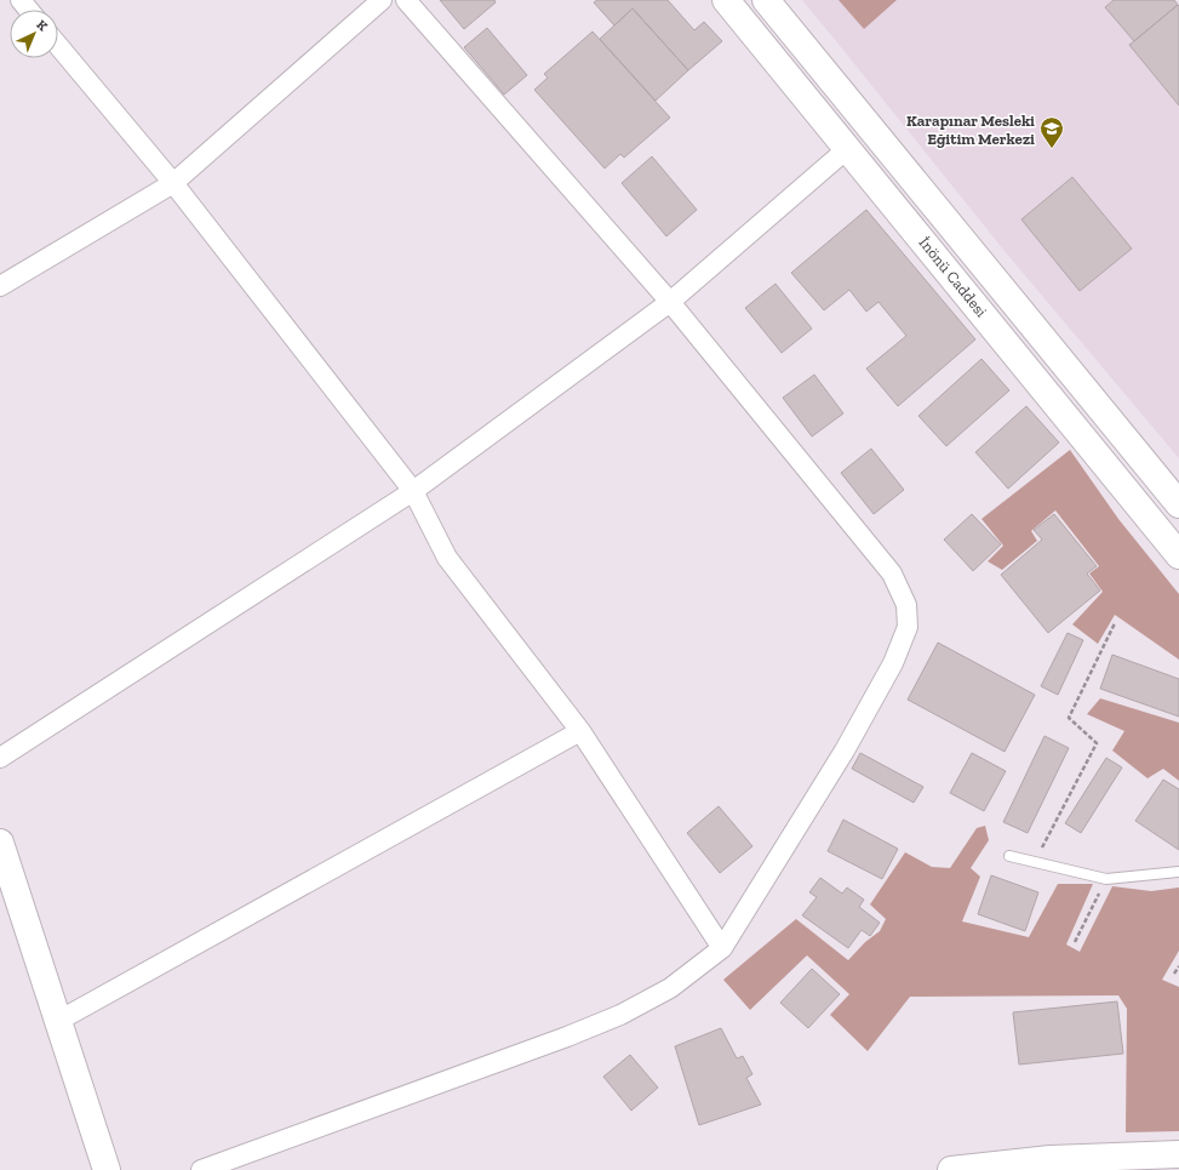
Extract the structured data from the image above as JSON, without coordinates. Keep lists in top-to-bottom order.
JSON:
{
  "streets": {
    "main road": ["İnönü Caddesi"]
  },
  "places": {
    "school or university": ["Karapınar Mesleki Eğitim Merkezi"]
  },
  "north": "top right"
}
